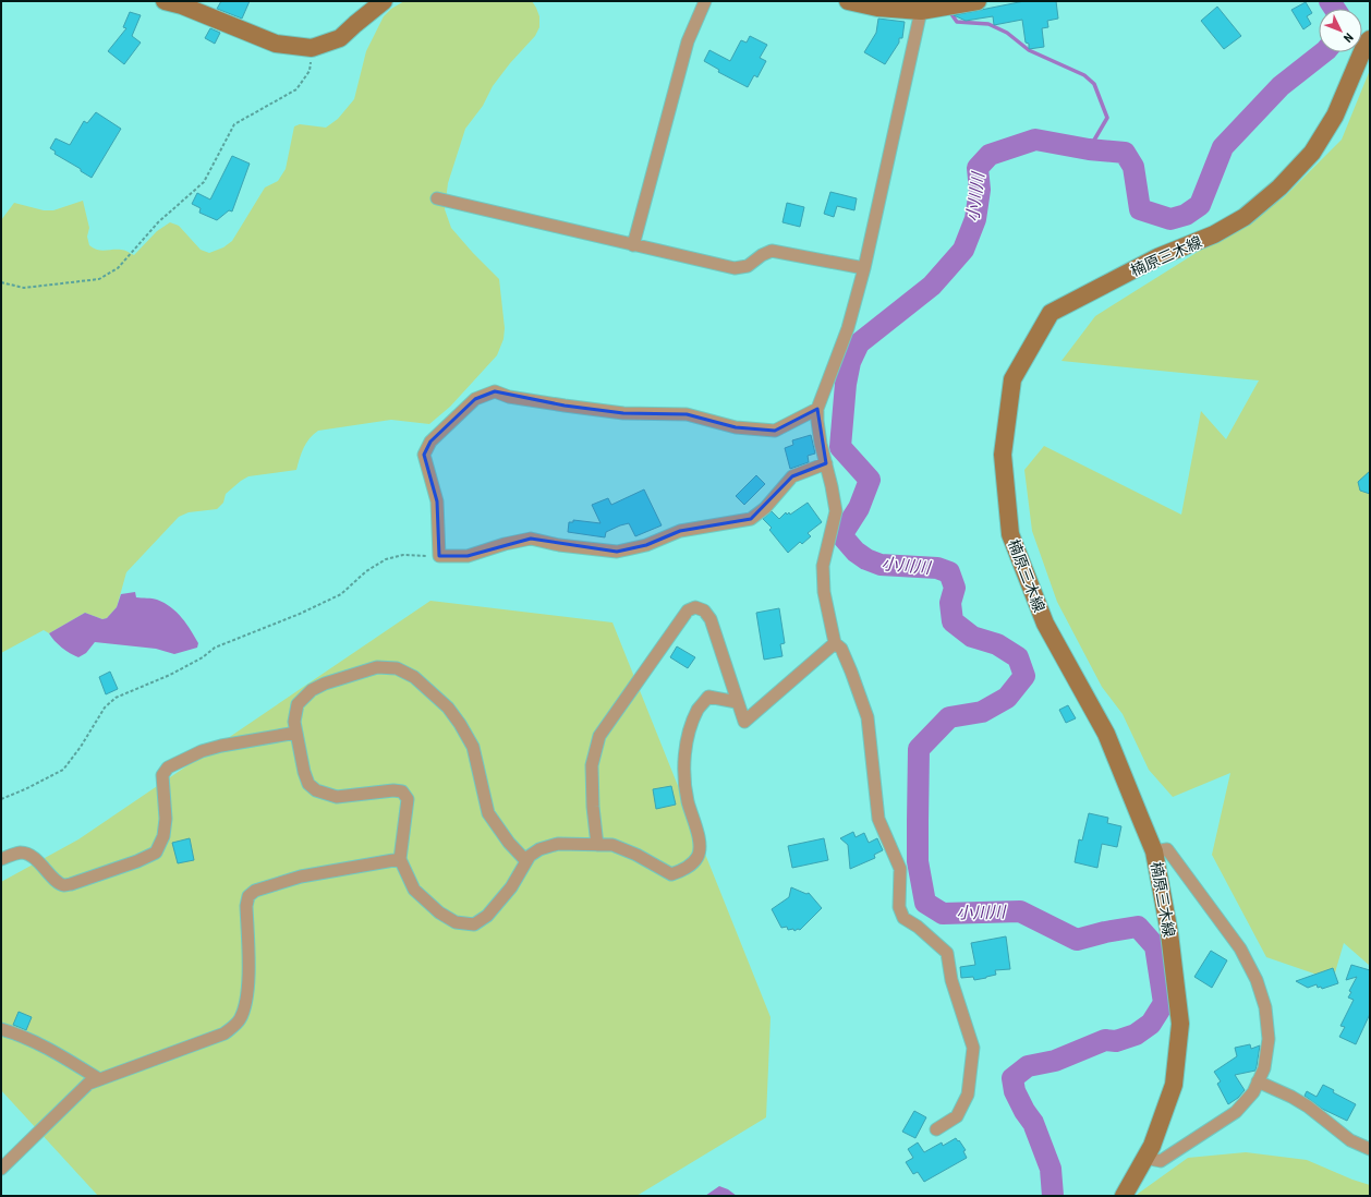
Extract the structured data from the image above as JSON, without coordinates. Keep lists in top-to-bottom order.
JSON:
{
  "streets": {
    "main road": ["楠原三木線"]
  },
  "water": ["小川川"],
  "north": "bottom right"
}
